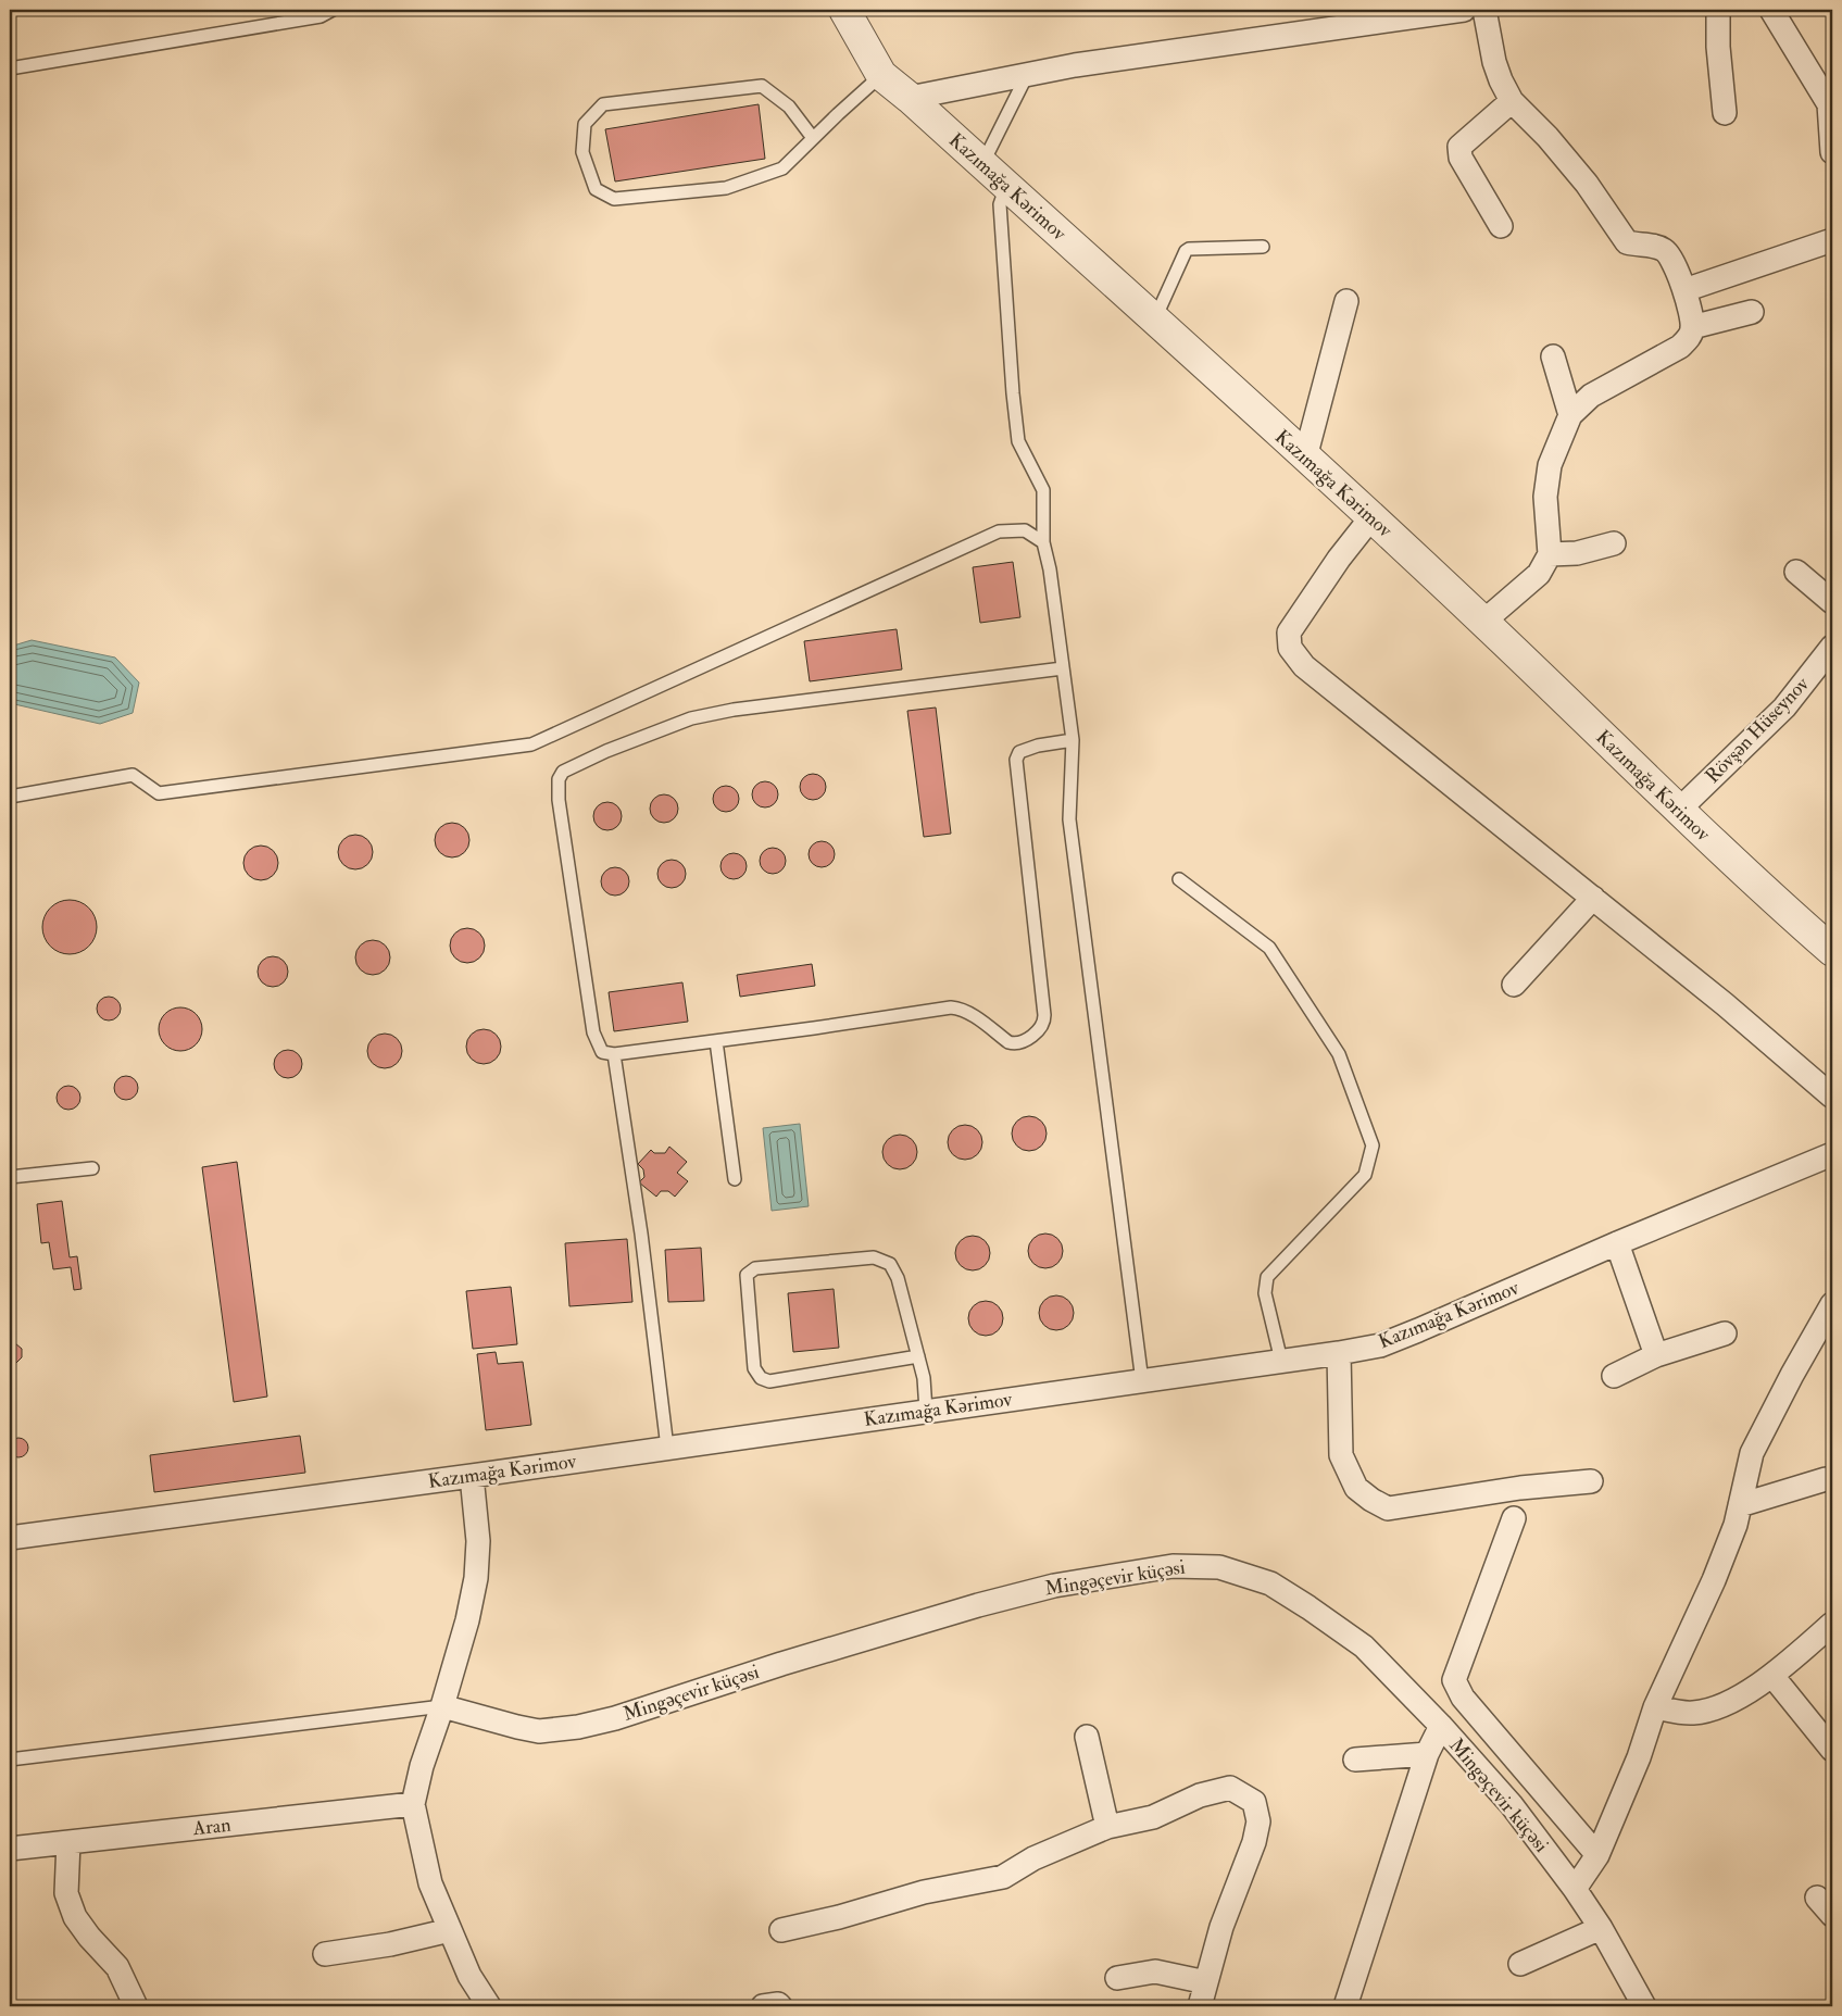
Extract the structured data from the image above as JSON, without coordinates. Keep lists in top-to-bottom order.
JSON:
{
  "streets": {
    "street": [
      "Kazımağa Kərimov",
      "Rövşən Hüseynov",
      "Mingəçevir küçəsi",
      "Aran"
    ]
  },
  "crossings": [
    ["Kazımağa Kərimov", "Rövşən Hüseynov"]
  ]
}
